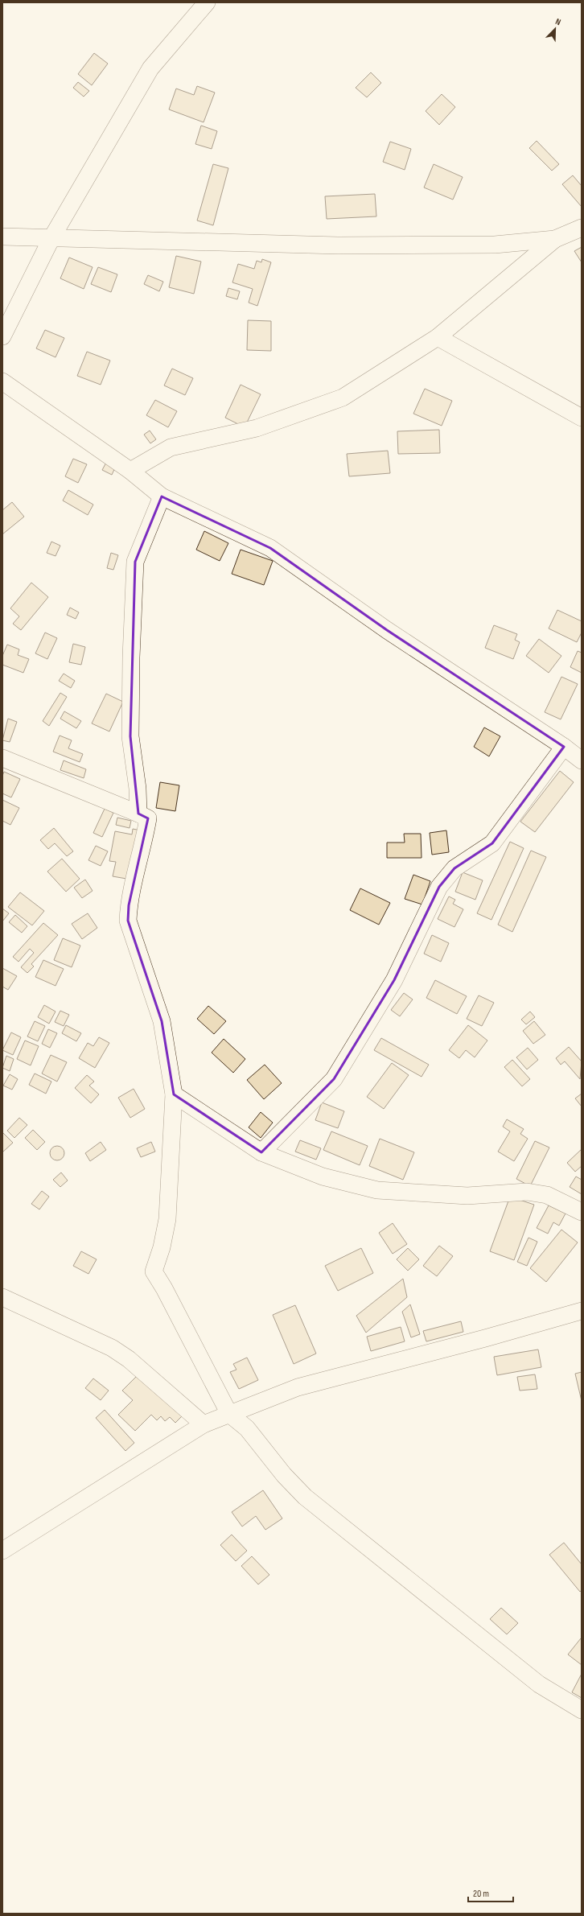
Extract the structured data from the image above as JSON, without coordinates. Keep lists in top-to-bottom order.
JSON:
{
  "scale_bar": "20 m",
  "north": "top right"
}
